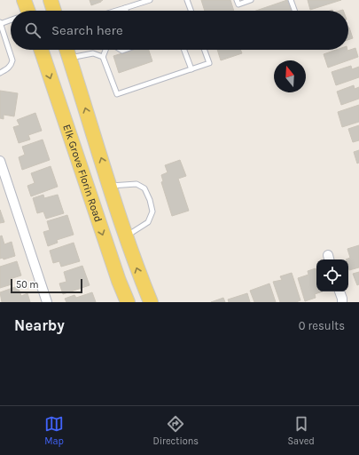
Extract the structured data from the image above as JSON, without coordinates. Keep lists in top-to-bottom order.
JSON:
{
  "streets": {
    "main road": ["Elk Grove Florin Road"]
  },
  "scale_bar": "50 m",
  "north": "top",
  "page": {
    "search": "Search here",
    "scale": "50 m",
    "heading": ["Nearby", "0 results"],
    "nav": ["Map", "Directions", "Saved"]
  }
}
